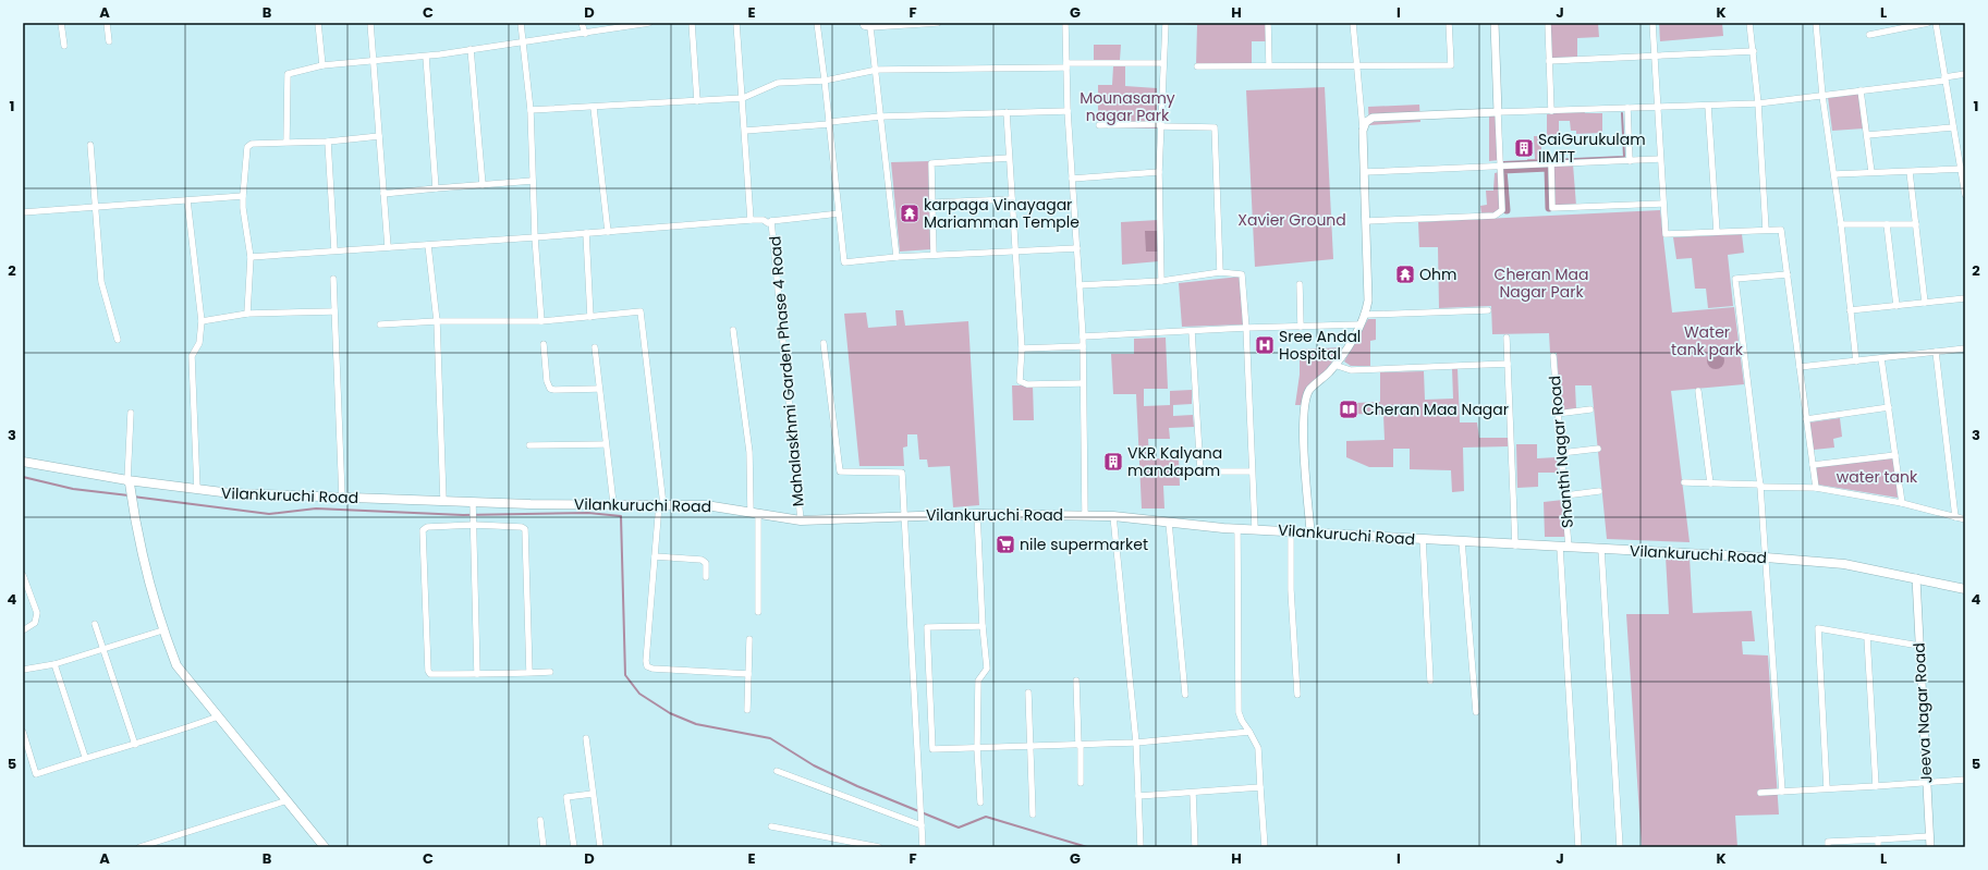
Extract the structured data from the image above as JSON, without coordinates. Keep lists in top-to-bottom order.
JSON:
{
  "streets": {
    "main road": ["Vilankuruchi Road"],
    "street": ["Mahalaskhmi Garden Phase 4 Road", "Shanthi Nagar Road", "Jeeva Nagar Road"]
  },
  "crossings": [
    ["Mahalaskhmi Garden Phase 4 Road", "Vilankuruchi Road"],
    ["Shanthi Nagar Road", "Vilankuruchi Road"],
    ["Vilankuruchi Road", "Jeeva Nagar Road"]
  ],
  "parks": [
    "Mounasamy nagar Park",
    "Xavier Ground",
    "Cheran Maa Nagar Park",
    "Water tank park",
    "water tank"
  ],
  "places": {
    "building": ["SaiGurukulam IIMTT", "VKR Kalyana mandapam"],
    "temple": ["karpaga Vinayagar Mariamman Temple", "Ohm"],
    "hospital": ["Sree Andal Hospital"],
    "library": ["Cheran Maa Nagar"],
    "supermarket": ["nile supermarket"]
  },
  "grid": {
    "columns": [
      "A",
      "B",
      "C",
      "D",
      "E",
      "F",
      "G",
      "H",
      "I",
      "J",
      "K",
      "L"
    ],
    "rows": [
      "1",
      "2",
      "3",
      "4",
      "5"
    ]
  }
}
